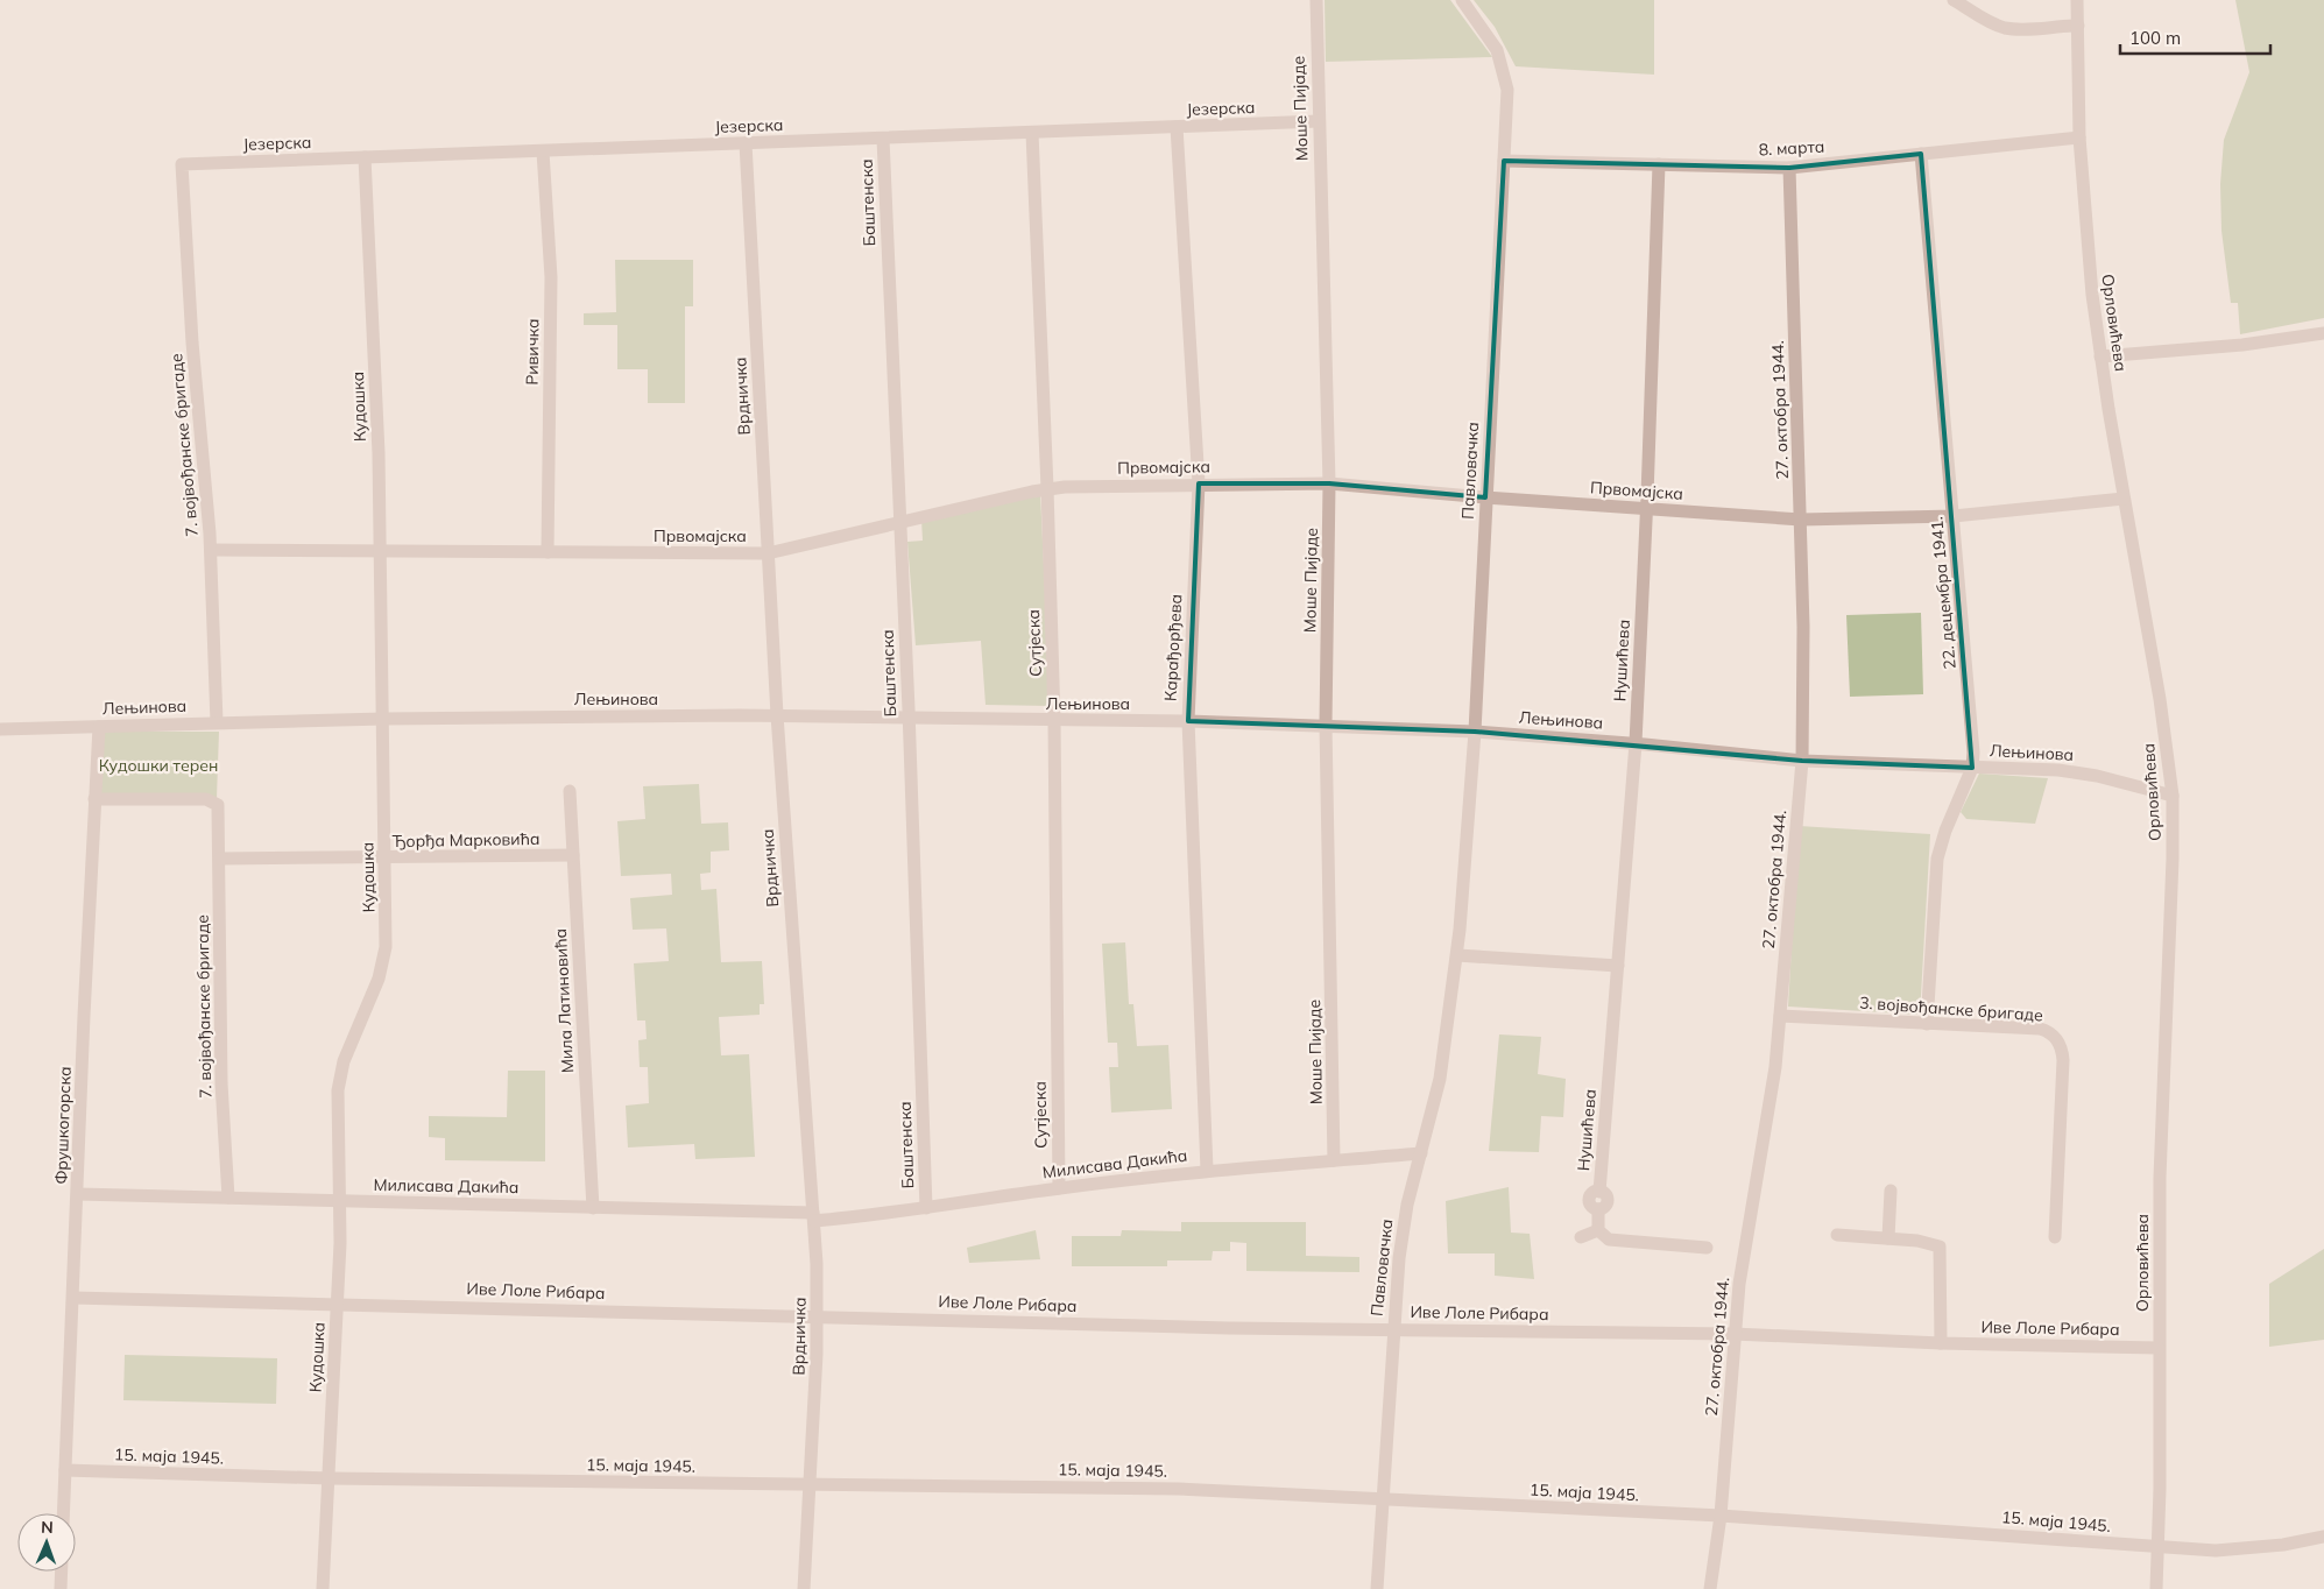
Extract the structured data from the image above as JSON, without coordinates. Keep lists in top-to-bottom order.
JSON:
{
  "streets": {
    "street": [
      "Језерска",
      "Моше Пијаде",
      "8. марта",
      "Баштенска",
      "Орловићева",
      "Ривичка",
      "Врдничка",
      "Кудошка",
      "27. октобра 1944.",
      "7. војвођанске бригаде",
      "Првомајска",
      "Павловачка",
      "22. децембра 1941.",
      "Сутјеска",
      "Карађорђева",
      "Нушићева",
      "Лењинова",
      "Ђорђа Марковића",
      "Мила Латиновића",
      "3. војвођанске бригаде",
      "Фрушкогорска",
      "Милисава Дакића",
      "Иве Лоле Рибара",
      "15. маја 1945."
    ]
  },
  "crossings": [
    ["Језерска", "Моше Пијаде"],
    ["Језерска", "Баштенска"],
    ["Језерска", "Ривичка"],
    ["Језерска", "Врдничка"],
    ["Језерска", "Кудошка"],
    ["Језерска", "7. војвођанске бригаде"],
    ["Језерска", "Сутјеска"],
    ["Језерска", "Карађорђева"],
    ["Моше Пијаде", "Првомајска"],
    ["Моше Пијаде", "Лењинова"],
    ["Моше Пијаде", "Милисава Дакића"],
    ["8. марта", "Орловићева"],
    ["8. марта", "27. октобра 1944."],
    ["8. марта", "Павловачка"],
    ["8. марта", "22. децембра 1941."],
    ["8. марта", "Нушићева"],
    ["Баштенска", "Првомајска"],
    ["Баштенска", "Лењинова"],
    ["Баштенска", "Милисава Дакића"],
    ["Орловићева", "Првомајска"],
    ["Орловићева", "Лењинова"],
    ["Орловићева", "Иве Лоле Рибара"],
    ["Орловићева", "15. маја 1945."],
    ["Ривичка", "Првомајска"],
    ["Врдничка", "Првомајска"],
    ["Врдничка", "Лењинова"],
    ["Врдничка", "Милисава Дакића"],
    ["Врдничка", "Иве Лоле Рибара"],
    ["Врдничка", "15. маја 1945."],
    ["Кудошка", "Првомајска"],
    ["Кудошка", "Лењинова"],
    ["Кудошка", "Ђорђа Марковића"],
    ["Кудошка", "Милисава Дакића"],
    ["Кудошка", "Иве Лоле Рибара"],
    ["Кудошка", "15. маја 1945."],
    ["27. октобра 1944.", "Првомајска"],
    ["27. октобра 1944.", "Лењинова"],
    ["27. октобра 1944.", "3. војвођанске бригаде"],
    ["27. октобра 1944.", "Иве Лоле Рибара"],
    ["27. октобра 1944.", "15. маја 1945."],
    ["7. војвођанске бригаде", "Првомајска"],
    ["7. војвођанске бригаде", "Лењинова"],
    ["7. војвођанске бригаде", "Ђорђа Марковића"],
    ["7. војвођанске бригаде", "Фрушкогорска"],
    ["7. војвођанске бригаде", "Милисава Дакића"],
    ["Првомајска", "Павловачка"],
    ["Првомајска", "22. децембра 1941."],
    ["Првомајска", "Сутјеска"],
    ["Првомајска", "Карађорђева"],
    ["Првомајска", "Нушићева"],
    ["Павловачка", "Лењинова"],
    ["Павловачка", "Милисава Дакића"],
    ["Павловачка", "Иве Лоле Рибара"],
    ["Павловачка", "15. маја 1945."],
    ["22. децембра 1941.", "Лењинова"],
    ["22. децембра 1941.", "3. војвођанске бригаде"],
    ["Сутјеска", "Лењинова"],
    ["Сутјеска", "Милисава Дакића"],
    ["Карађорђева", "Лењинова"],
    ["Карађорђева", "Милисава Дакића"],
    ["Нушићева", "Лењинова"],
    ["Лењинова", "Фрушкогорска"],
    ["Ђорђа Марковића", "Мила Латиновића"],
    ["Мила Латиновића", "Милисава Дакића"],
    ["Фрушкогорска", "Милисава Дакића"],
    ["Фрушкогорска", "Иве Лоле Рибара"],
    ["Фрушкогорска", "15. маја 1945."]
  ],
  "parks": ["Кудошки терен"],
  "scale_bar": "100 m",
  "north": "top"
}
